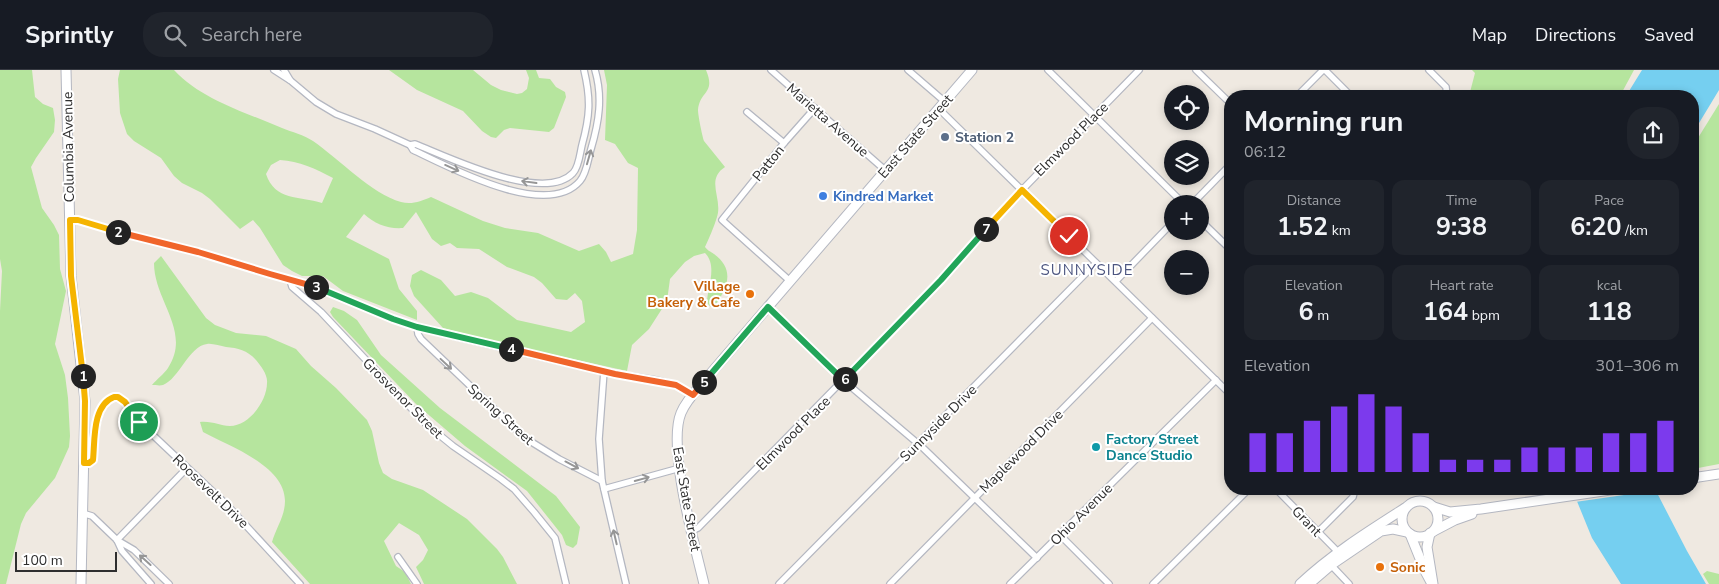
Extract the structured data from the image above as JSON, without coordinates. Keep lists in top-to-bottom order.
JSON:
{
  "streets": {
    "main road": ["East State Street", "Columbia Avenue"],
    "street": [
      "Marietta Avenue",
      "Elmwood Place",
      "Patton",
      "Grosvenor Street",
      "Spring Street",
      "Sunnyside Drive",
      "Maplewood Drive",
      "Roosevelt Drive",
      "Ohio Avenue",
      "Grant"
    ]
  },
  "crossings": [
    ["Marietta Avenue", "East State Street"],
    ["Marietta Avenue", "Patton"],
    ["East State Street", "Elmwood Place"],
    ["East State Street", "Patton"],
    ["Columbia Avenue", "Roosevelt Drive"]
  ],
  "one_way": ["Spring Street"],
  "districts": ["SUNNYSIDE"],
  "places": [
    "Station 2",
    "Kindred Market",
    "Village Bakery & Cafe",
    "Factory Street Dance Studio",
    "Sonic"
  ],
  "scale_bar": "100 m",
  "page": {
    "header": "Sprintly",
    "search": "Search here",
    "nav": ["Map", "Directions", "Saved"],
    "map_buttons": ["+", "−"],
    "heading": ["Morning run", "06:12"],
    "stats": [
      ["Distance", "1.52 km"],
      ["Time", "9:38"],
      ["Pace", "6:20 /km"],
      ["Elevation", "6 m"],
      ["Heart rate", "164 bpm"],
      ["kcal", "118"]
    ],
    "pins": [
      "7",
      "2",
      "3",
      "4",
      "1",
      "6",
      "5"
    ],
    "chart": ["Elevation", "301–306 m"],
    "scale": "100 m"
  }
}
